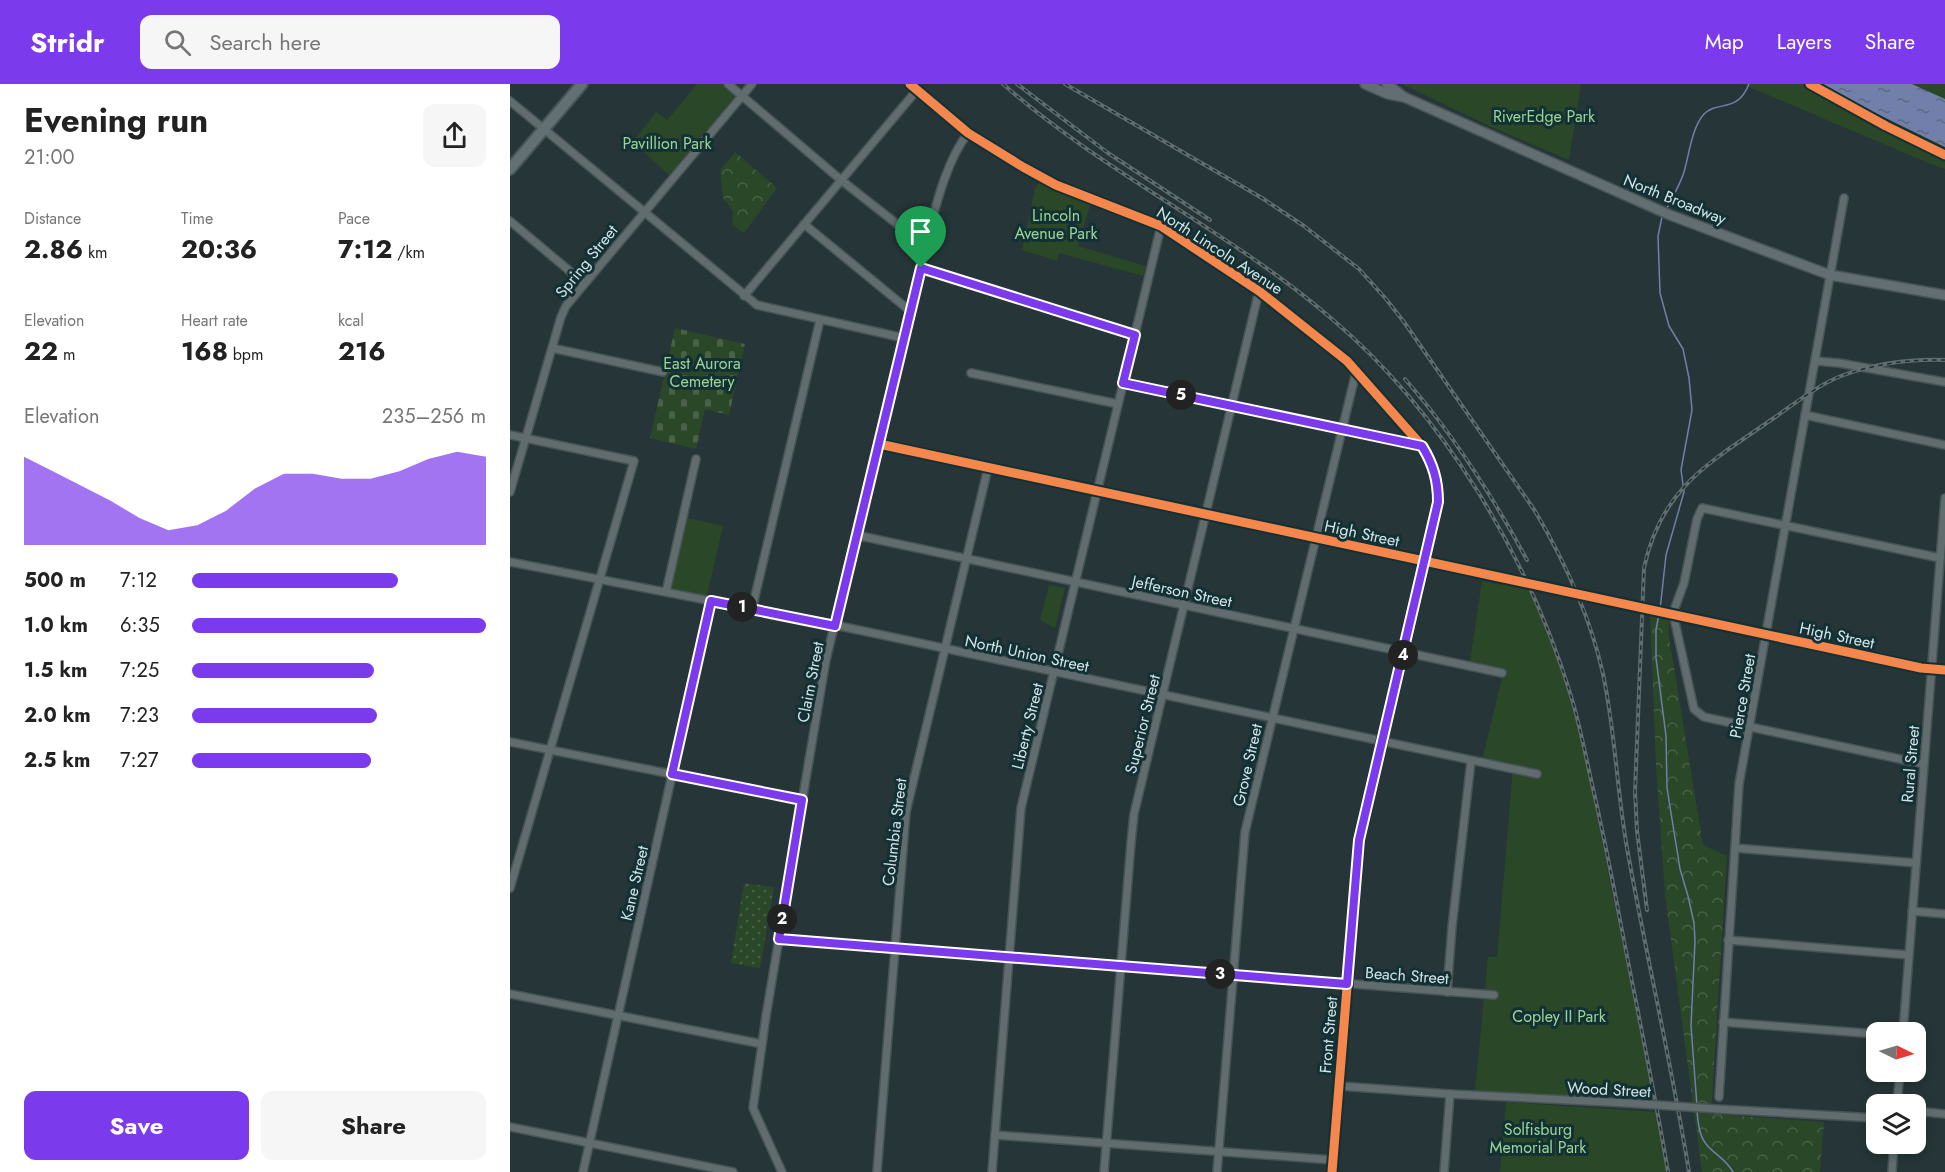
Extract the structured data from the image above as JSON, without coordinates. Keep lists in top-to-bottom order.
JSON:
{
  "streets": {
    "main road": ["North Broadway"],
    "street": [
      "North Lincoln Avenue",
      "Spring Street",
      "High Street",
      "Jefferson Street",
      "North Union Street",
      "Claim Street",
      "Pierce Street",
      "Superior Street",
      "Liberty Street",
      "Rural Street",
      "Grove Street",
      "Columbia Street",
      "Kane Street",
      "Beach Street",
      "Front Street",
      "Wood Street"
    ]
  },
  "crossings": [
    ["North Broadway", "Pierce Street"],
    ["North Lincoln Avenue", "Claim Street"],
    ["North Lincoln Avenue", "Superior Street"],
    ["North Lincoln Avenue", "Liberty Street"],
    ["North Lincoln Avenue", "Grove Street"],
    ["North Lincoln Avenue", "Front Street"],
    ["High Street", "Claim Street"],
    ["High Street", "Pierce Street"],
    ["High Street", "Superior Street"],
    ["High Street", "Liberty Street"],
    ["High Street", "Rural Street"],
    ["High Street", "Grove Street"],
    ["High Street", "Columbia Street"],
    ["High Street", "Front Street"],
    ["Jefferson Street", "Claim Street"],
    ["Jefferson Street", "Superior Street"],
    ["Jefferson Street", "Liberty Street"],
    ["Jefferson Street", "Grove Street"],
    ["Jefferson Street", "Columbia Street"],
    ["Jefferson Street", "Front Street"],
    ["North Union Street", "Claim Street"],
    ["North Union Street", "Superior Street"],
    ["North Union Street", "Liberty Street"],
    ["North Union Street", "Grove Street"],
    ["North Union Street", "Columbia Street"],
    ["North Union Street", "Kane Street"],
    ["North Union Street", "Front Street"],
    ["Claim Street", "Beach Street"],
    ["Superior Street", "Beach Street"],
    ["Liberty Street", "Beach Street"],
    ["Grove Street", "Beach Street"],
    ["Columbia Street", "Beach Street"],
    ["Beach Street", "Front Street"],
    ["Front Street", "Wood Street"]
  ],
  "parks": [
    "RiverEdge Park",
    "Pavillion Park",
    "Lincoln Avenue Park",
    "East Aurora Cemetery",
    "Copley II Park",
    "Solfisburg Memorial Park"
  ],
  "north": "right",
  "page": {
    "header": "Stridr",
    "search": "Search here",
    "nav": ["Map", "Layers", "Share"],
    "heading": ["Evening run", "21:00"],
    "stats": [
      ["Distance", "2.86 km"],
      ["Time", "20:36"],
      ["Pace", "7:12 /km"],
      ["Elevation", "22 m"],
      ["Heart rate", "168 bpm"],
      ["kcal", "216"]
    ],
    "pins": [
      "5",
      "1",
      "4",
      "2",
      "3"
    ],
    "chart": ["Elevation", "235–256 m"],
    "list": [
      {
        "name": "500 m",
        "note": "7:12"
      },
      {
        "name": "1.0 km",
        "note": "6:35"
      },
      {
        "name": "1.5 km",
        "note": "7:25"
      },
      {
        "name": "2.0 km",
        "note": "7:23"
      },
      {
        "name": "2.5 km",
        "note": "7:27"
      }
    ],
    "buttons": ["Save", "Share"]
  }
}
